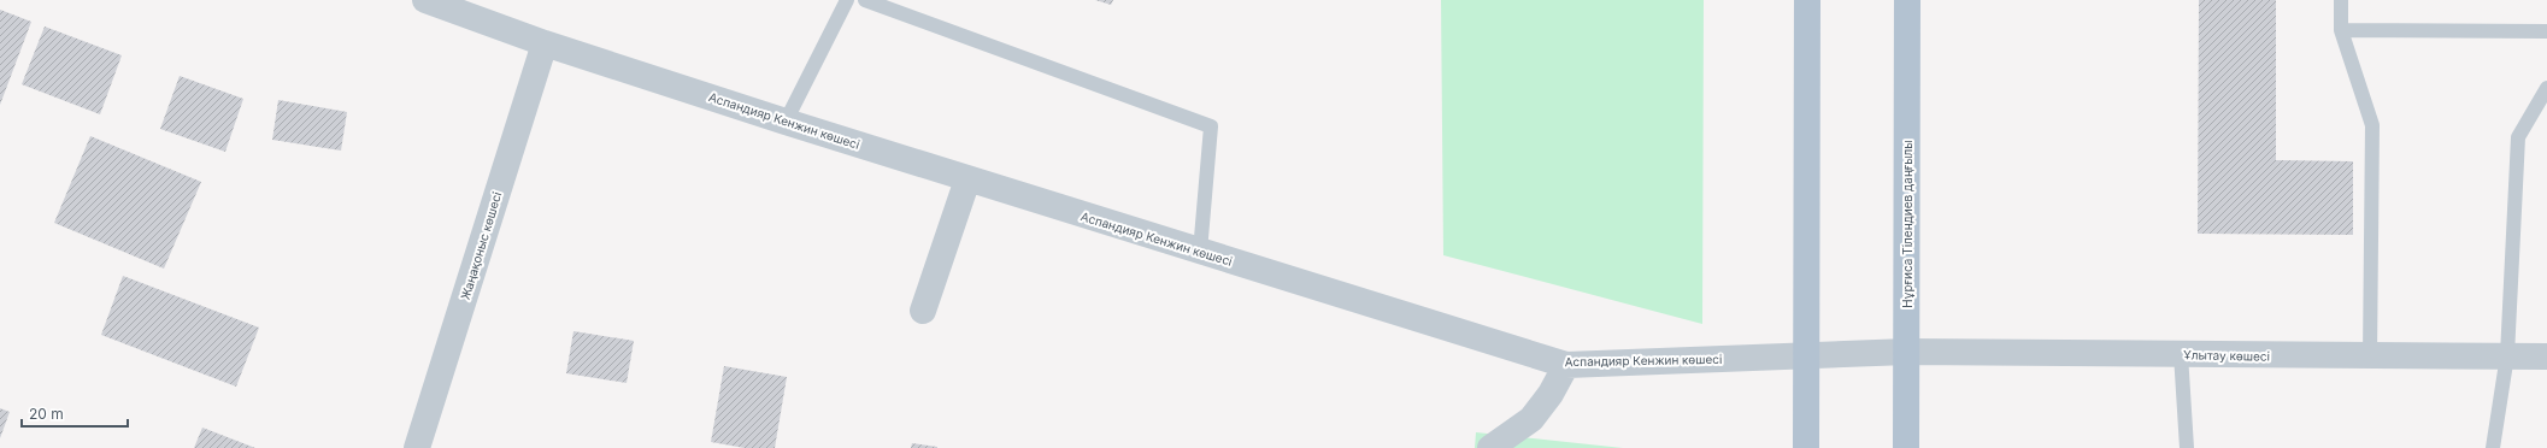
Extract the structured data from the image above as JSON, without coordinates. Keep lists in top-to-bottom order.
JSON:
{
  "streets": {
    "main road": ["Нұрғиса Тілендиев даңғылы"],
    "street": ["Аспандияр Кенжин көшесі", "Жаңақоныс көшесі", "Ұлытау көшесі"]
  },
  "crossings": [
    ["Аспандияр Кенжин көшесі", "Нұрғиса Тілендиев даңғылы"],
    ["Аспандияр Кенжин көшесі", "Жаңақоныс көшесі"],
    ["Аспандияр Кенжин көшесі", "Ұлытау көшесі"],
    ["Нұрғиса Тілендиев даңғылы", "Ұлытау көшесі"]
  ],
  "scale_bar": "20 m"
}
